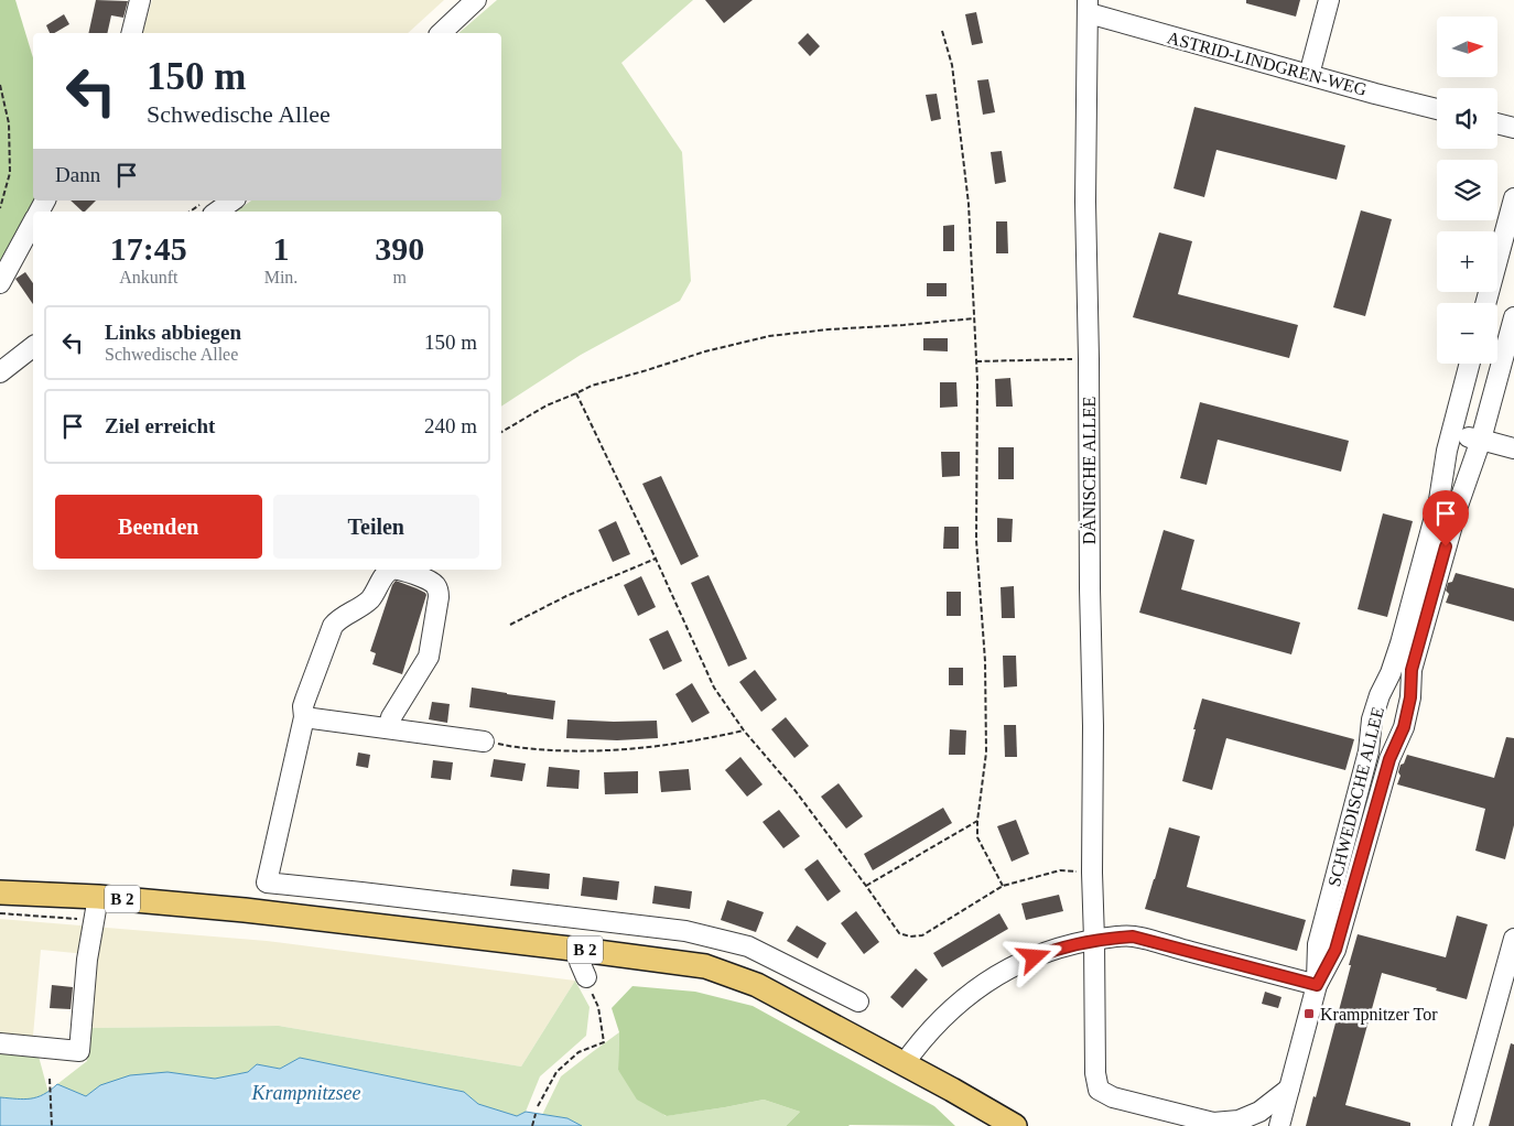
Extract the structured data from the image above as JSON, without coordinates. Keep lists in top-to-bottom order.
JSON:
{
  "streets": {
    "main road": ["B 2"],
    "street": ["ASTRID-LINDGREN-WEG", "DÄNISCHE ALLEE", "SCHWEDISCHE ALLEE"]
  },
  "crossings": [
    ["ASTRID-LINDGREN-WEG", "DÄNISCHE ALLEE"],
    ["DÄNISCHE ALLEE", "SCHWEDISCHE ALLEE"]
  ],
  "water": ["Krampnitzsee"],
  "places": {
    "transit": ["Krampnitzer Tor"]
  },
  "north": "right",
  "page": {
    "map_buttons": ["+", "−"],
    "turn": ["150 m", "Schwedische Allee"],
    "then": "Dann",
    "eta": [
      "17:45",
      "Ankunft",
      "1",
      "Min.",
      "390",
      "m"
    ],
    "list": [
      {
        "name": "Links abbiegen",
        "note": "Schwedische Allee",
        "value": "150 m"
      },
      {
        "name": "Ziel erreicht",
        "value": "240 m"
      }
    ],
    "buttons": ["Beenden", "Teilen"]
  }
}
